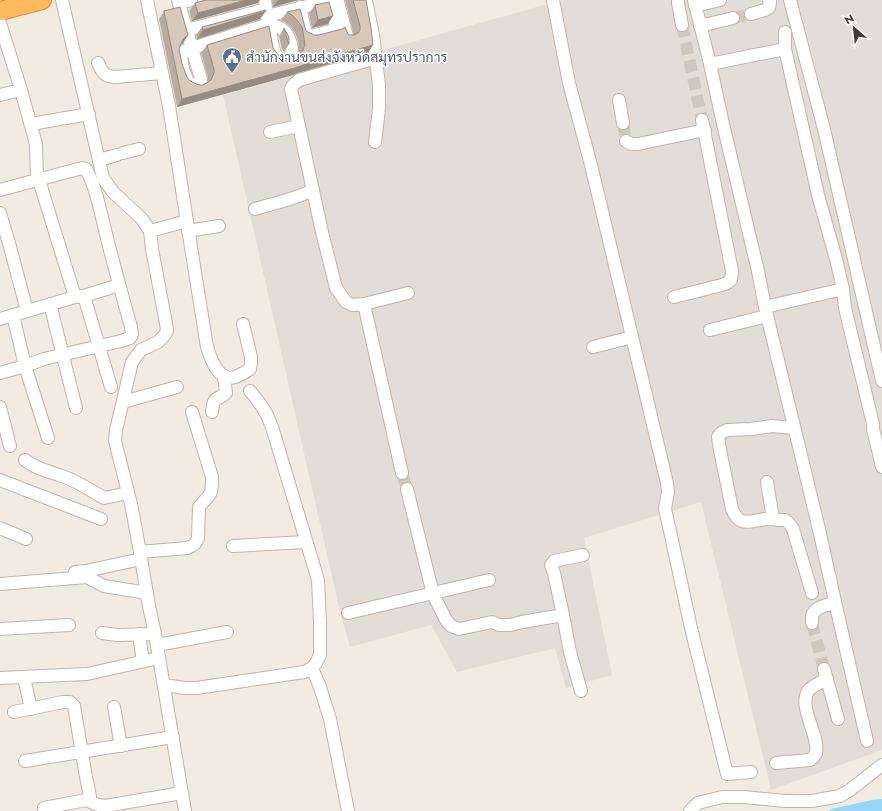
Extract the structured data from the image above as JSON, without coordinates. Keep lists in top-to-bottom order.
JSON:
{
  "places": {
    "public building": ["สำนักงานขนส่งจังหวัดสมุทรปราการ"]
  },
  "north": "top left"
}
